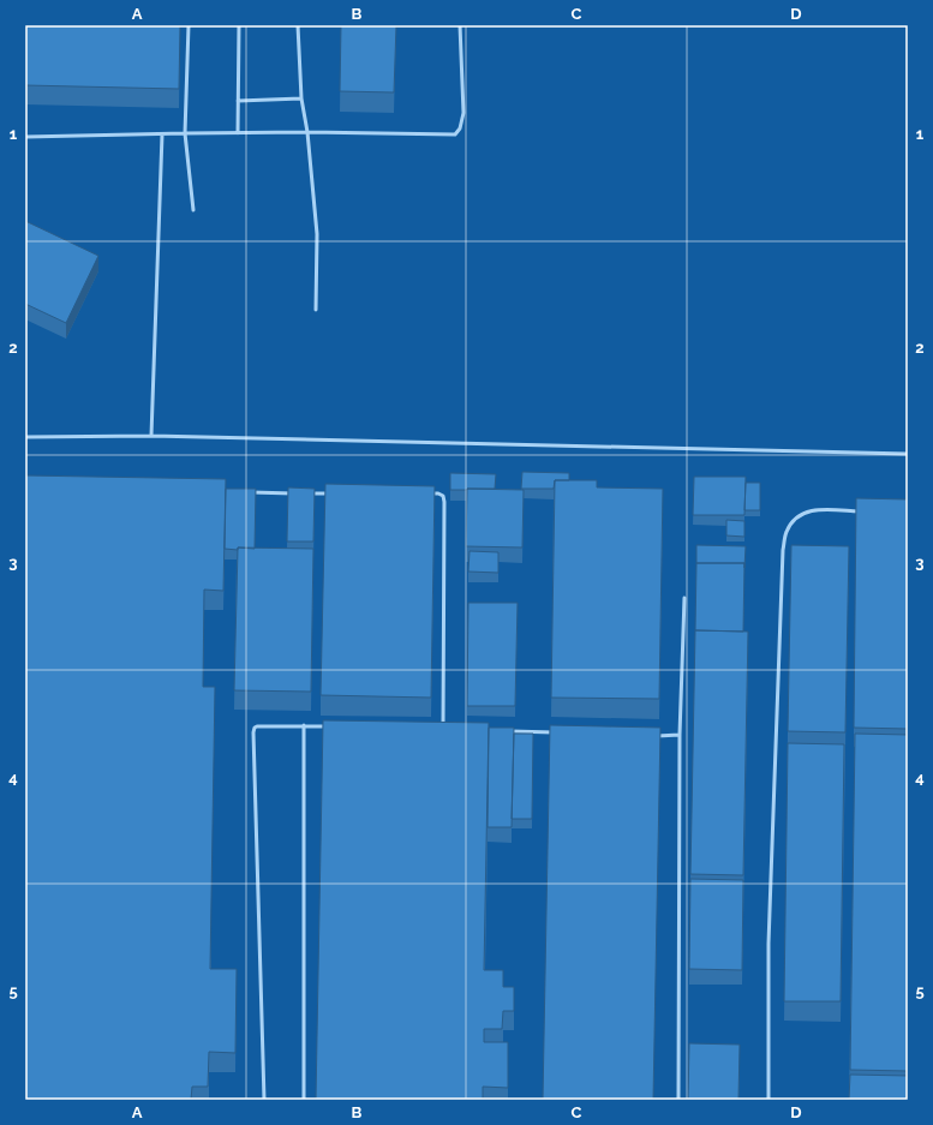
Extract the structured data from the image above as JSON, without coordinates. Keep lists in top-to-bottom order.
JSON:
{
  "grid": {
    "columns": [
      "A",
      "B",
      "C",
      "D"
    ],
    "rows": [
      "1",
      "2",
      "3",
      "4",
      "5"
    ]
  }
}
